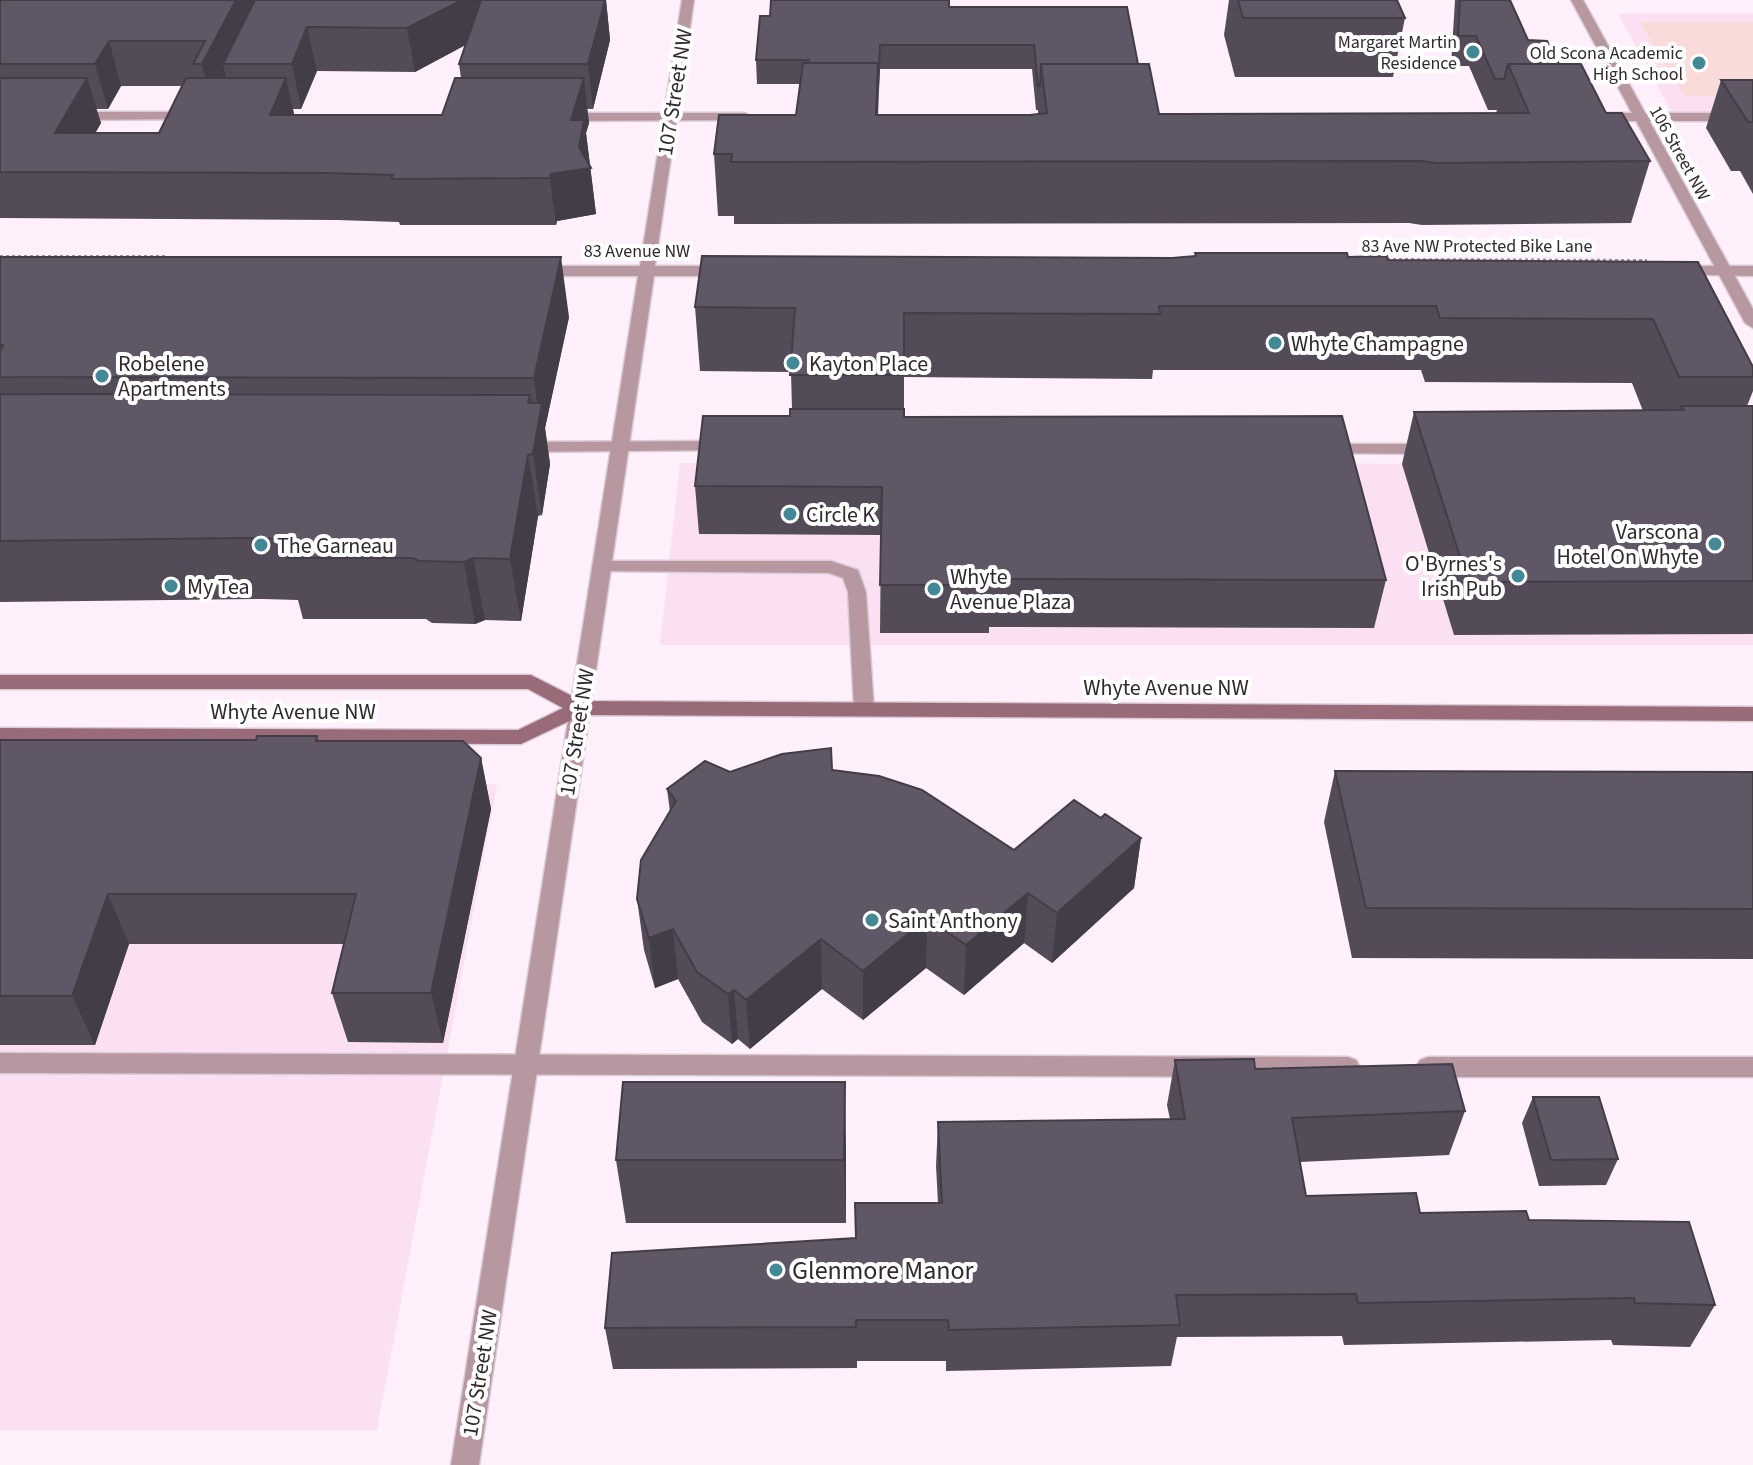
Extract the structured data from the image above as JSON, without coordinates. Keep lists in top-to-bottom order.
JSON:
{
  "streets": {
    "main road": ["Whyte Avenue NW"],
    "street": ["107 Street NW", "106 Street NW", "83 Avenue NW"],
    "path": ["83 Ave NW Protected Bike Lane"]
  },
  "crossings": [
    ["107 Street NW", "83 Avenue NW"],
    ["107 Street NW", "Whyte Avenue NW"]
  ],
  "places": [
    "Margaret Martin Residence",
    "Old Scona Academic High School",
    "Whyte Champagne",
    "Kayton Place",
    "Robelene Apartments",
    "Circle K",
    "Varscona Hotel On Whyte",
    "The Garneau",
    "O'Byrnes's Irish Pub",
    "My Tea",
    "Whyte Avenue Plaza",
    "Saint Anthony",
    "Glenmore Manor"
  ]
}
